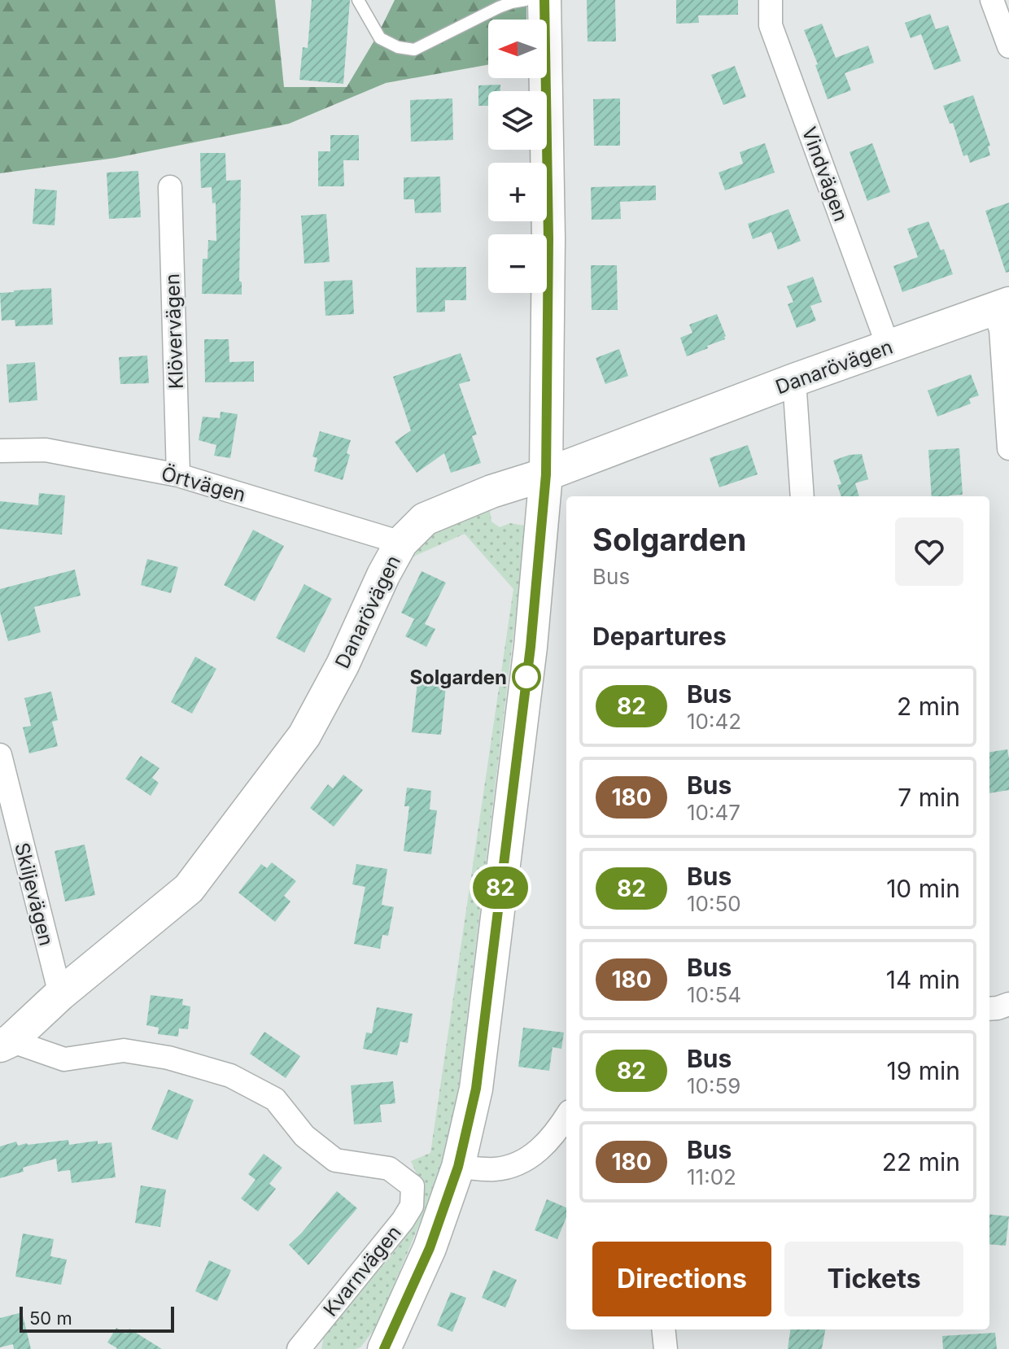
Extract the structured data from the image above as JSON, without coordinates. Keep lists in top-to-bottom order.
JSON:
{
  "streets": {
    "street": [
      "Vindvägen",
      "Klövervägen",
      "Danarövägen",
      "Örtvägen",
      "Skiljevägen",
      "Kvarnvägen"
    ]
  },
  "crossings": [
    ["Vindvägen", "Danarövägen"],
    ["Klövervägen", "Örtvägen"],
    ["Danarövägen", "Örtvägen"],
    ["Danarövägen", "Skiljevägen"],
    ["Danarövägen", "Kvarnvägen"]
  ],
  "places": ["Solgarden"],
  "lines": ["bus line 82"],
  "scale_bar": "50 m",
  "north": "left",
  "page": {
    "on_map": "82",
    "map_buttons": ["+", "−"],
    "heading": [
      ["Solgarden", "Bus"],
      "Departures"
    ],
    "list": [
      {
        "mark": "82",
        "name": "Bus",
        "note": "10:42",
        "value": "2 min"
      },
      {
        "mark": "180",
        "name": "Bus",
        "note": "10:47",
        "value": "7 min"
      },
      {
        "mark": "82",
        "name": "Bus",
        "note": "10:50",
        "value": "10 min"
      },
      {
        "mark": "180",
        "name": "Bus",
        "note": "10:54",
        "value": "14 min"
      },
      {
        "mark": "82",
        "name": "Bus",
        "note": "10:59",
        "value": "19 min"
      },
      {
        "mark": "180",
        "name": "Bus",
        "note": "11:02",
        "value": "22 min"
      }
    ],
    "buttons": ["Directions", "Tickets"],
    "scale": "50 m"
  }
}
